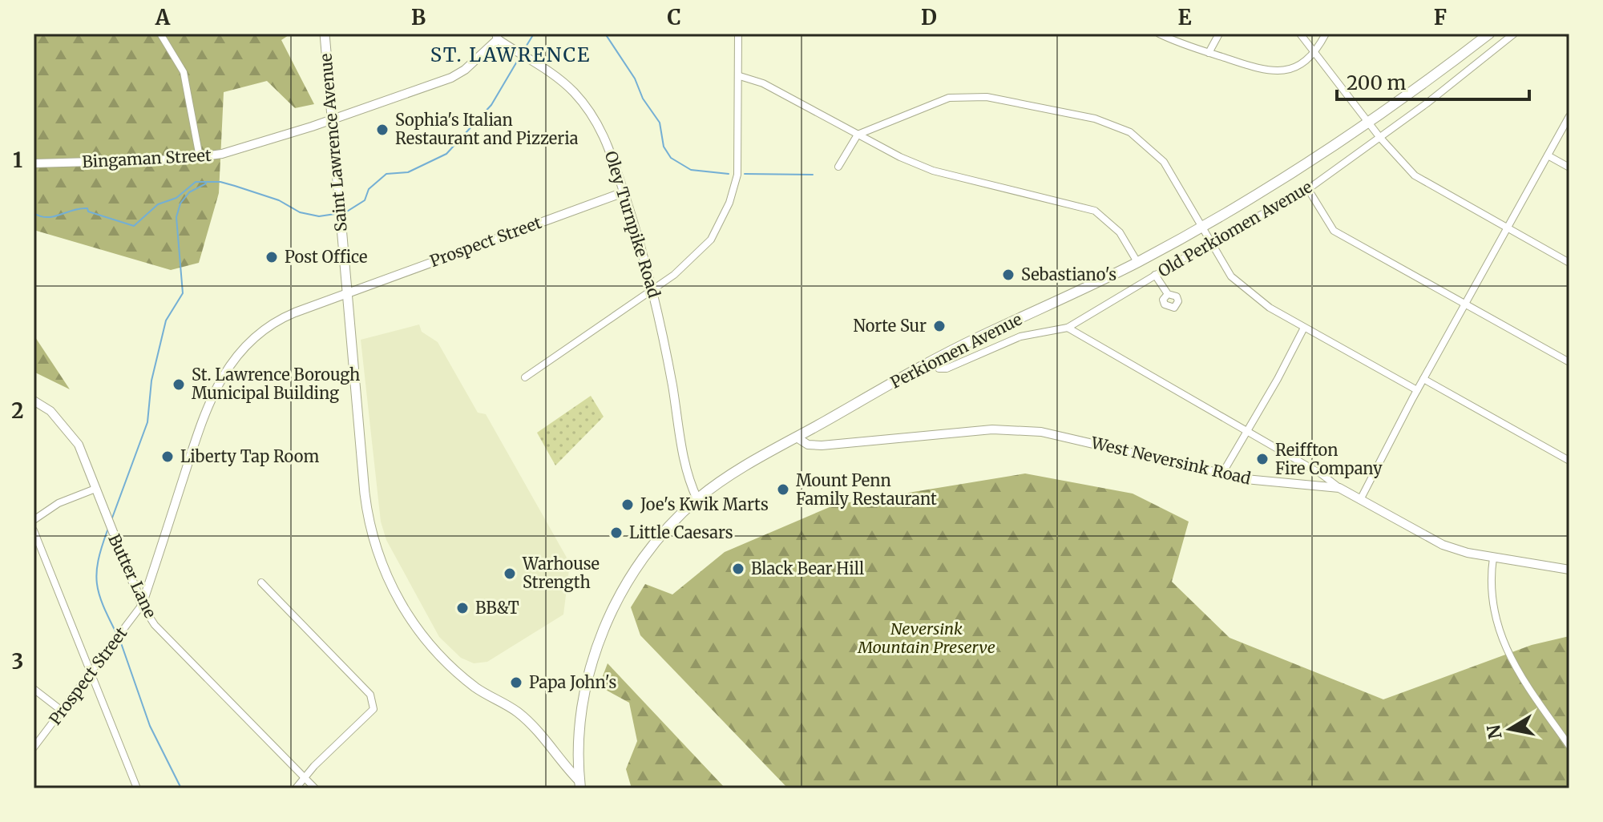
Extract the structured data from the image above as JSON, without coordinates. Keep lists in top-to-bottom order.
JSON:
{
  "streets": {
    "main road": ["Saint Lawrence Avenue", "Perkiomen Avenue"],
    "street": [
      "Bingaman Street",
      "Oley Turnpike Road",
      "Old Perkiomen Avenue",
      "Prospect Street",
      "West Neversink Road",
      "Butter Lane"
    ]
  },
  "crossings": [
    ["Saint Lawrence Avenue", "Bingaman Street"],
    ["Saint Lawrence Avenue", "Prospect Street"],
    ["Saint Lawrence Avenue", "Perkiomen Avenue"],
    ["Bingaman Street", "Oley Turnpike Road"],
    ["Oley Turnpike Road", "Prospect Street"],
    ["Oley Turnpike Road", "Perkiomen Avenue"],
    ["Old Perkiomen Avenue", "Perkiomen Avenue"],
    ["Prospect Street", "Butter Lane"],
    ["Perkiomen Avenue", "West Neversink Road"]
  ],
  "districts": ["ST. LAWRENCE"],
  "parks": ["Neversink Mountain Preserve"],
  "places": [
    "Sophia's Italian Restaurant and Pizzeria",
    "Post Office",
    "Sebastiano's",
    "Norte Sur",
    "St. Lawrence Borough Municipal Building",
    "Liberty Tap Room",
    "Reiffton Fire Company",
    "Mount Penn Family Restaurant",
    "Joe's Kwik Marts",
    "Little Caesars",
    "Black Bear Hill",
    "Warhouse Strength",
    "BB&T",
    "Papa John's"
  ],
  "scale_bar": "200 m",
  "north": "left",
  "grid": {
    "columns": [
      "A",
      "B",
      "C",
      "D",
      "E",
      "F"
    ],
    "rows": ["1", "2", "3"]
  }
}
